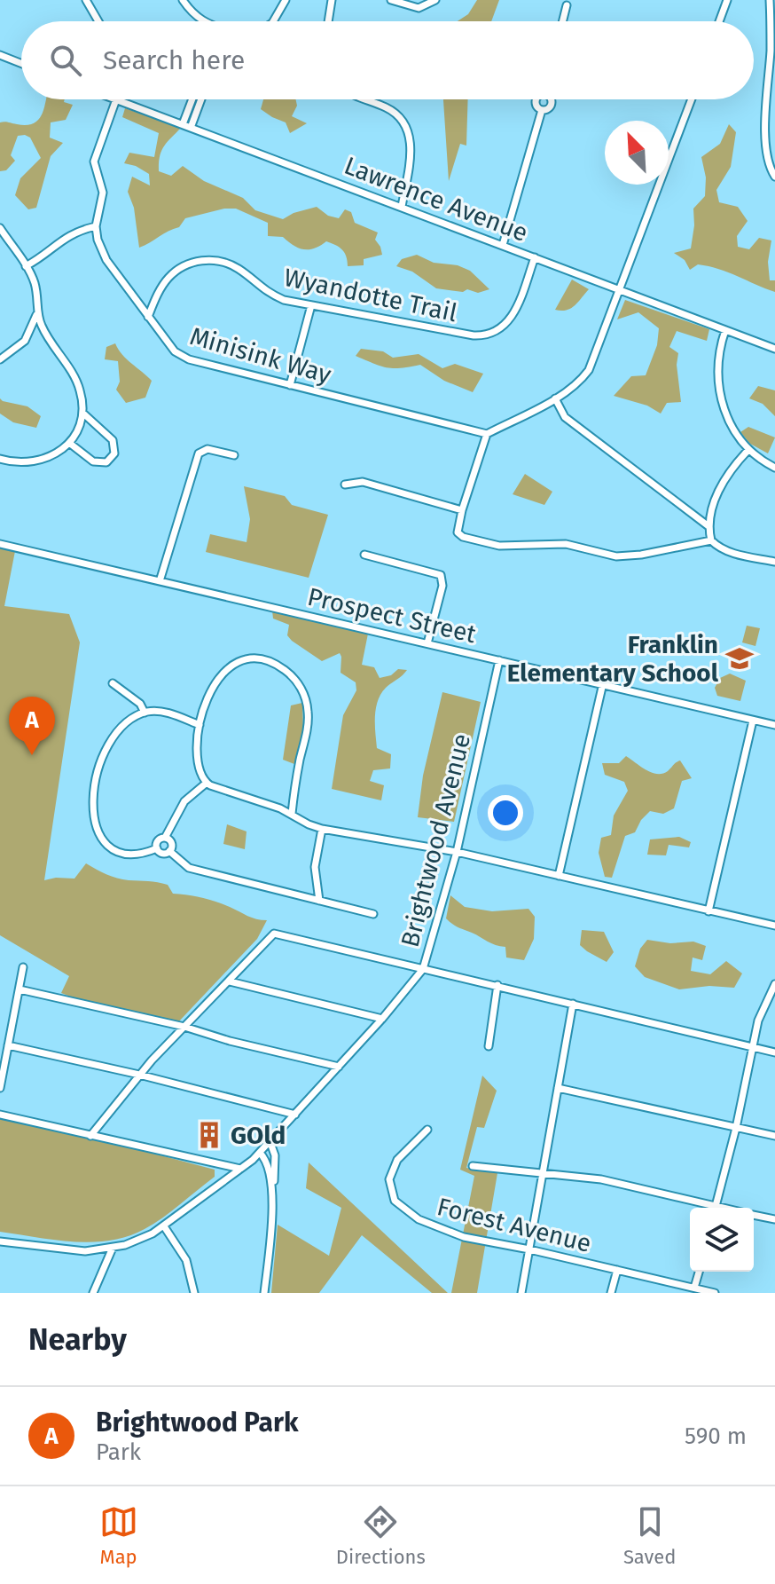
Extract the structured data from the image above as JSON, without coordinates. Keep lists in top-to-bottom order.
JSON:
{
  "streets": {
    "street": [
      "Lawrence Avenue",
      "Wyandotte Trail",
      "Minisink Way",
      "Prospect Street",
      "Brightwood Avenue",
      "Forest Avenue"
    ]
  },
  "crossings": [
    ["Lawrence Avenue", "Wyandotte Trail"],
    ["Lawrence Avenue", "Minisink Way"],
    ["Wyandotte Trail", "Minisink Way"],
    ["Prospect Street", "Brightwood Avenue"]
  ],
  "places": {
    "school or university": ["Franklin Elementary School"],
    "building": ["GOld"]
  },
  "north": "top left",
  "page": {
    "search": "Search here",
    "pins": "A",
    "heading": "Nearby",
    "list": [
      {
        "mark": "A",
        "name": "Brightwood Park",
        "note": "Park",
        "value": "590 m"
      }
    ],
    "nav": ["Map", "Directions", "Saved"]
  }
}
